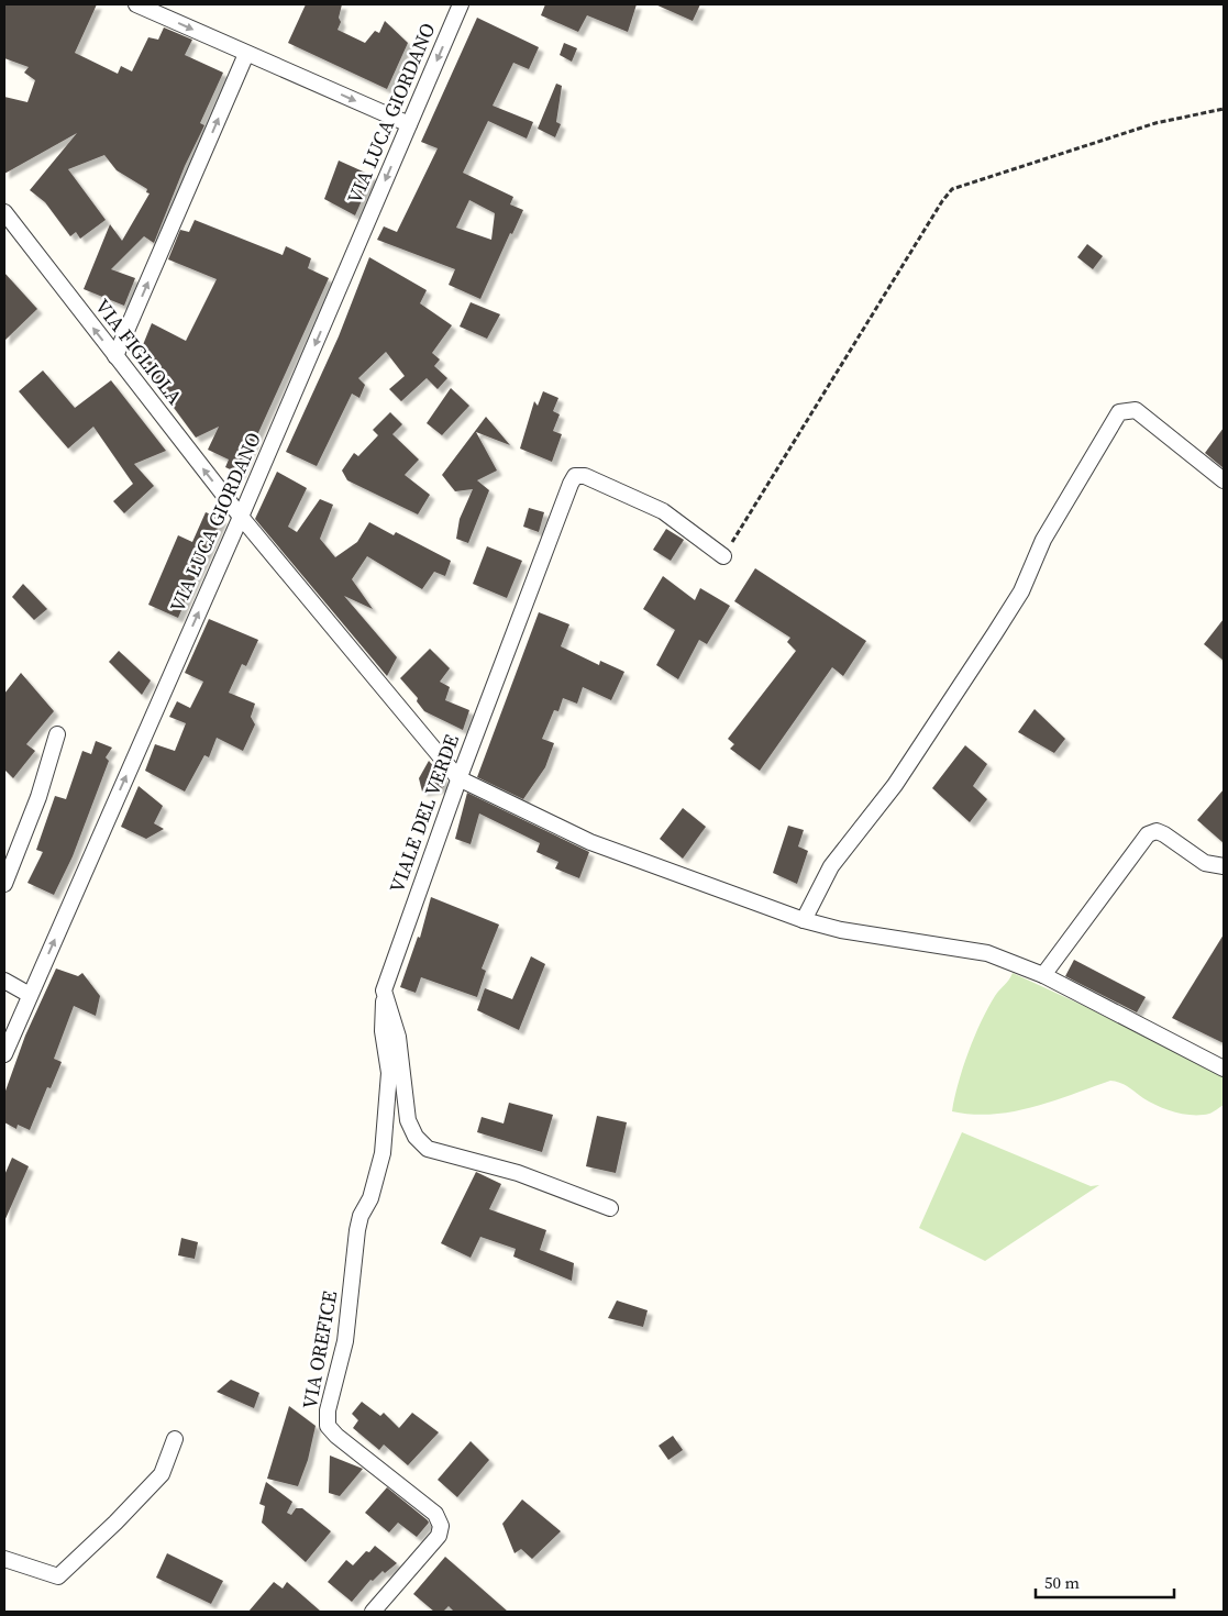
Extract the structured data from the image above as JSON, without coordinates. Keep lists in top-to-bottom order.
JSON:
{
  "streets": {
    "street": [
      "VIA LUCA GIORDANO",
      "VIA FIGLIOLA",
      "VIALE DEL VERDE",
      "VIA OREFICE"
    ]
  },
  "crossings": [
    ["VIA LUCA GIORDANO", "VIA FIGLIOLA"],
    ["VIA FIGLIOLA", "VIALE DEL VERDE"],
    ["VIALE DEL VERDE", "VIA OREFICE"]
  ],
  "one_way": ["VIA FIGLIOLA"],
  "scale_bar": "50 m"
}
